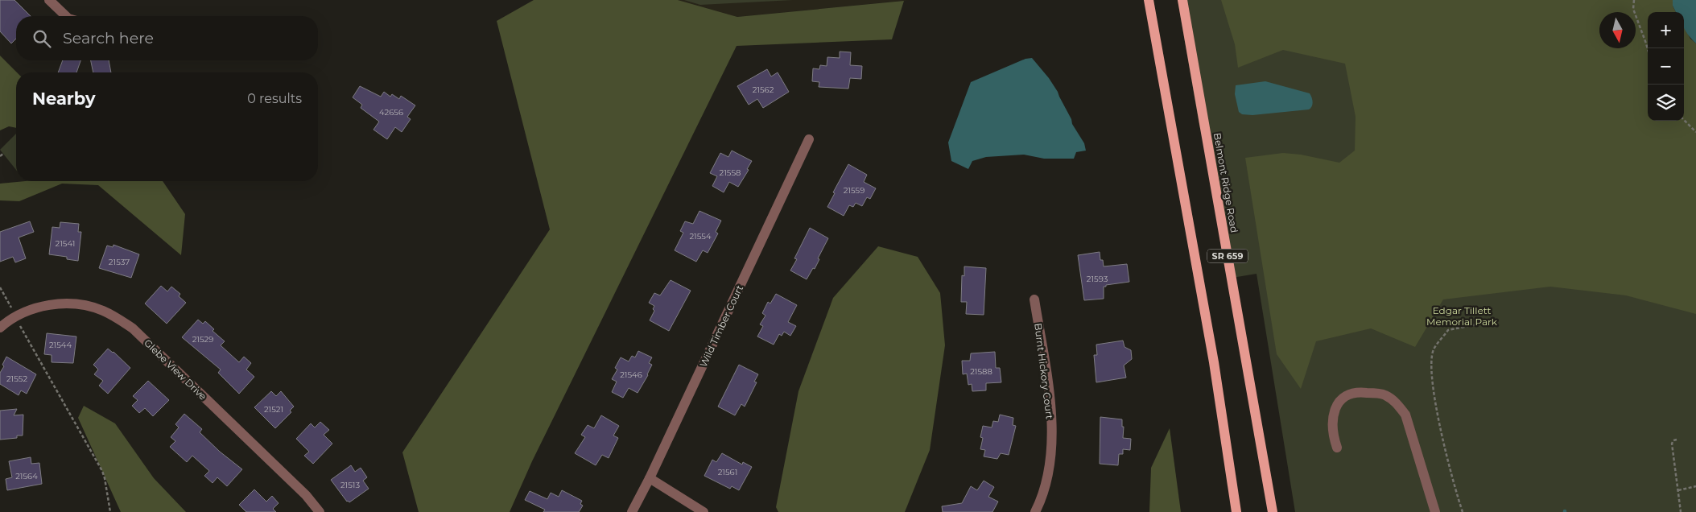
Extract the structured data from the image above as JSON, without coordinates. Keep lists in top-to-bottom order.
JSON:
{
  "streets": {
    "main road": ["Belmont Ridge Road", "SR 659"],
    "street": ["Wild Timber Court", "Glebe View Drive", "Burnt Hickory Court"]
  },
  "parks": ["Edgar Tillett Memorial Park"],
  "house_numbers": [
    "21562",
    "42656",
    "21558",
    "21559",
    "21554",
    "21541",
    "21537",
    "21593",
    "21529",
    "21544",
    "21588",
    "21546",
    "21552",
    "21521",
    "21561",
    "21564",
    "21513"
  ],
  "north": "bottom",
  "page": {
    "map_buttons": ["+", "−"],
    "search": "Search here",
    "heading": ["Nearby", "0 results"]
  }
}
